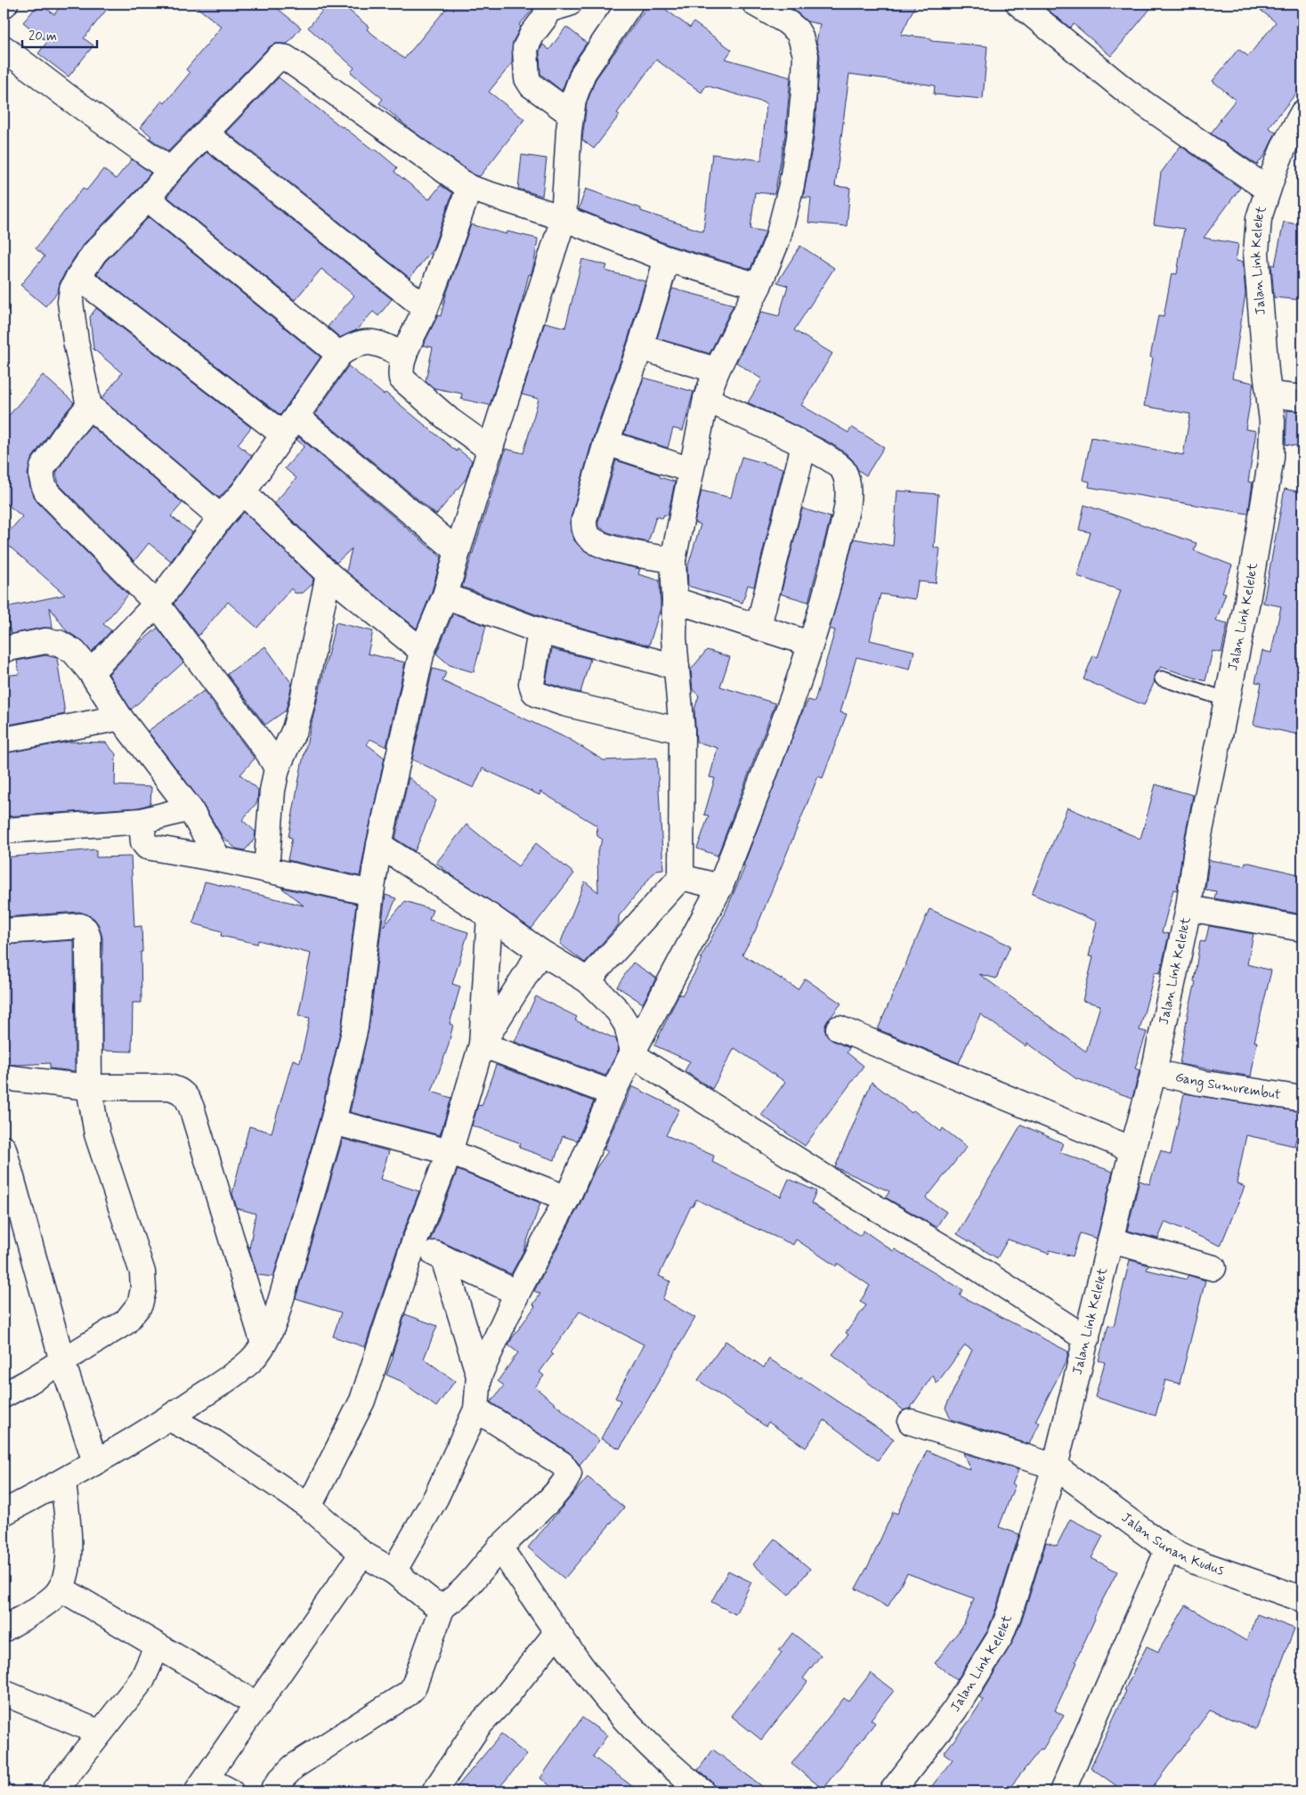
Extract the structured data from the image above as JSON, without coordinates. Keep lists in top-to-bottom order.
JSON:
{
  "streets": {
    "street": ["Jalan Link Kelelet", "Gang Sumurembut", "Jalan Sunan Kudus"]
  },
  "crossings": [
    ["Jalan Link Kelelet", "Gang Sumurembut"],
    ["Jalan Link Kelelet", "Jalan Sunan Kudus"]
  ],
  "scale_bar": "20 m"
}
